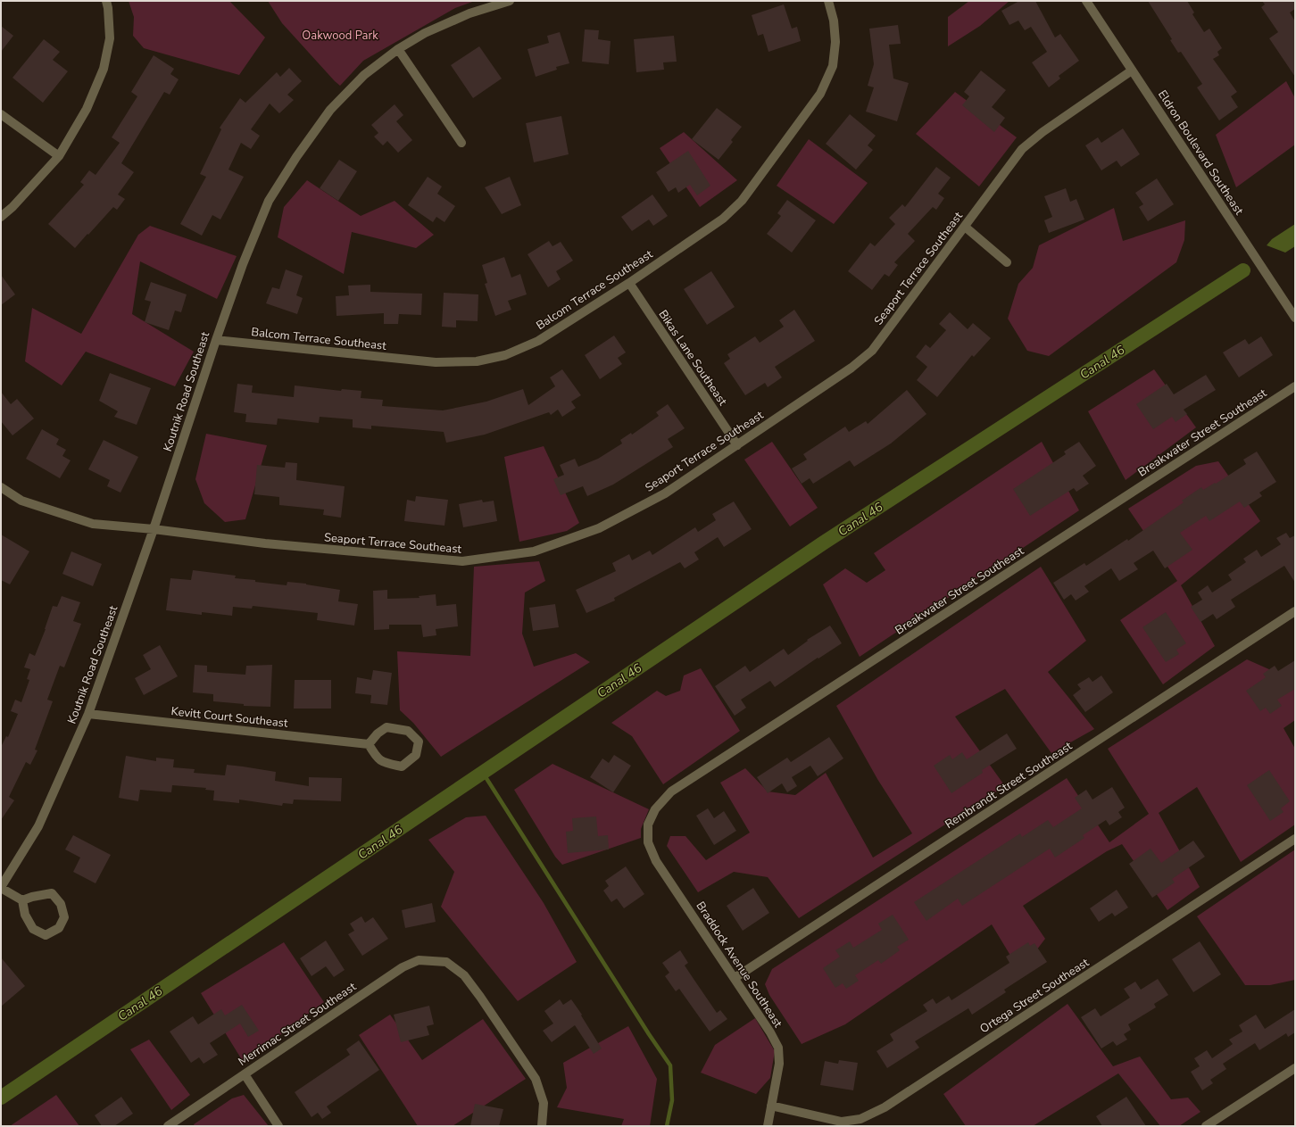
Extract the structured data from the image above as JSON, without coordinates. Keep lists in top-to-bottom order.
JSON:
{
  "streets": {
    "street": [
      "Eldron Boulevard Southeast",
      "Seaport Terrace Southeast",
      "Balcom Terrace Southeast",
      "Bikas Lane Southeast",
      "Koutnik Road Southeast",
      "Breakwater Street Southeast",
      "Kevitt Court Southeast",
      "Rembrandt Street Southeast",
      "Braddock Avenue Southeast",
      "Ortega Street Southeast",
      "Merrimac Street Southeast"
    ]
  },
  "crossings": [
    ["Eldron Boulevard Southeast", "Seaport Terrace Southeast"],
    ["Seaport Terrace Southeast", "Bikas Lane Southeast"],
    ["Seaport Terrace Southeast", "Koutnik Road Southeast"],
    ["Balcom Terrace Southeast", "Bikas Lane Southeast"],
    ["Balcom Terrace Southeast", "Koutnik Road Southeast"],
    ["Koutnik Road Southeast", "Kevitt Court Southeast"],
    ["Breakwater Street Southeast", "Braddock Avenue Southeast"],
    ["Rembrandt Street Southeast", "Braddock Avenue Southeast"],
    ["Braddock Avenue Southeast", "Ortega Street Southeast"]
  ],
  "water": ["Canal 46"],
  "parks": ["Oakwood Park"]
}
